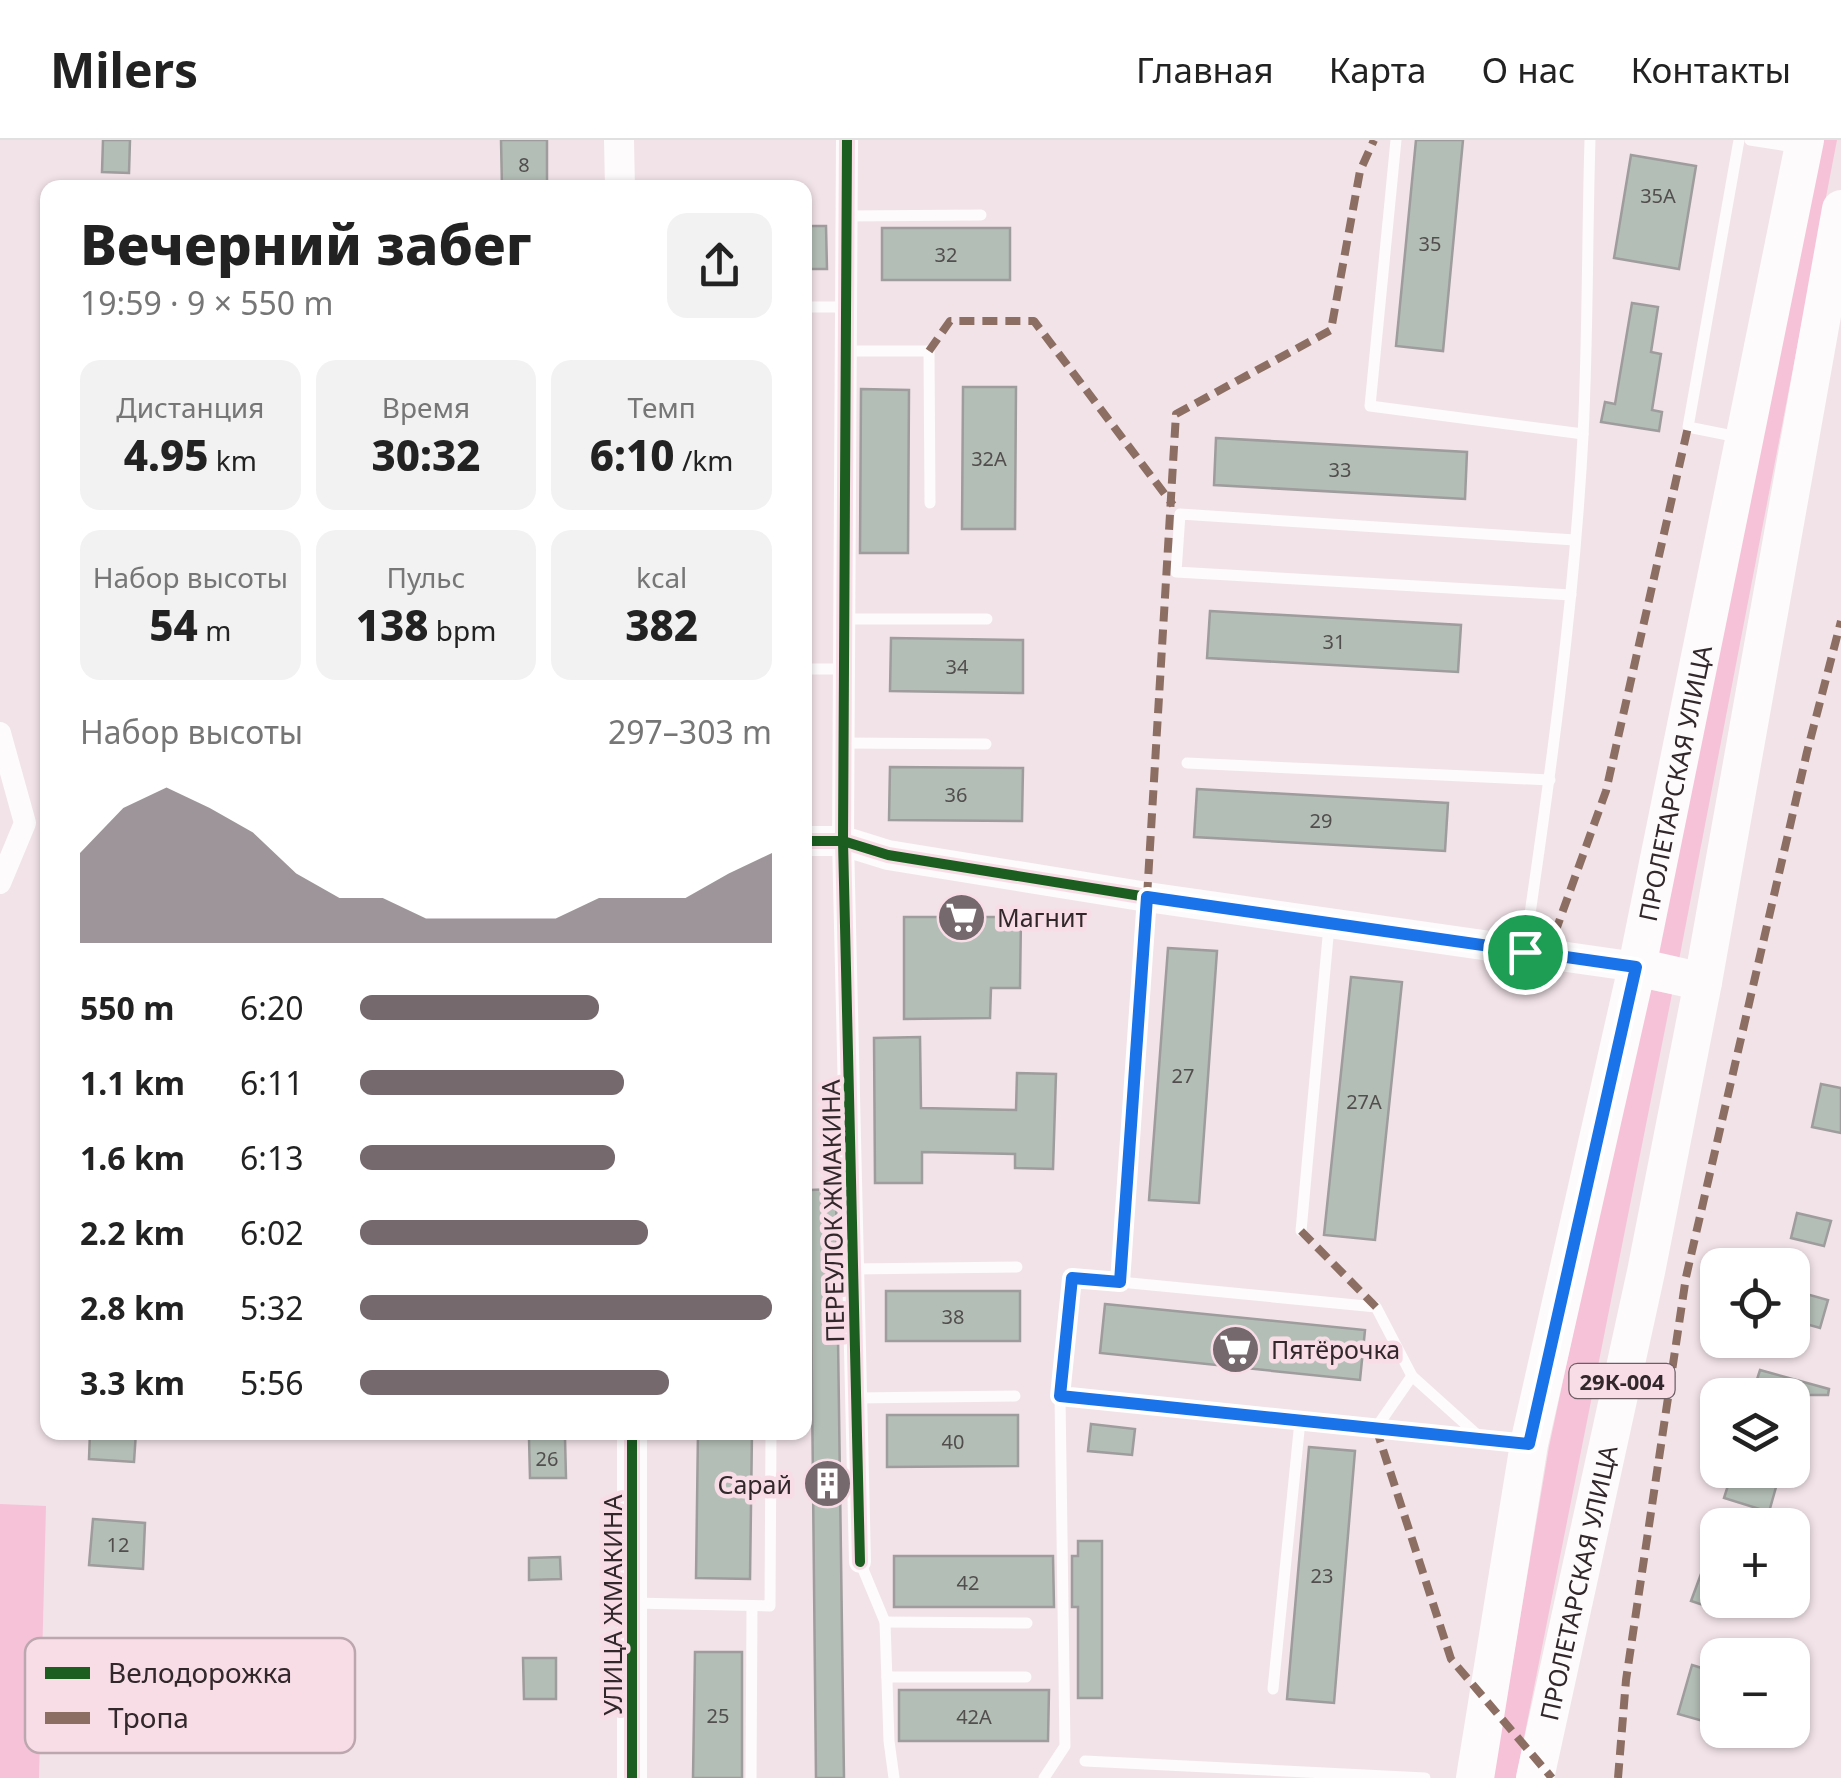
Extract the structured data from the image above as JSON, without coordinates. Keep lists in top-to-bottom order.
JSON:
{
  "streets": {
    "main road": ["ПРОЛЕТАРСКАЯ УЛИЦА", "29К-004"],
    "street": ["ПЕРЕУЛОК ЖМАКИНА", "УЛИЦА ЖМАКИНА"]
  },
  "places": {
    "supermarket": ["Магнит", "Пятёрочка"],
    "building": ["Сарай"]
  },
  "house_numbers": [
    "8",
    "35А",
    "35",
    "32",
    "32А",
    "33",
    "31",
    "34",
    "36",
    "29",
    "27",
    "27А",
    "38",
    "40",
    "26",
    "12",
    "23",
    "42",
    "25",
    "42А"
  ],
  "legend": ["Велодорожка", "Тропа"],
  "page": {
    "header": "Milers",
    "nav": [
      "Главная",
      "Карта",
      "О нас",
      "Контакты"
    ],
    "heading": ["Вечерний забег", "19:59 · 9 × 550 m"],
    "stats": [
      ["Дистанция", "4.95 km"],
      ["Время", "30:32"],
      ["Темп", "6:10 /km"],
      ["Набор высоты", "54 m"],
      ["Пульс", "138 bpm"],
      ["kcal", "382"]
    ],
    "chart": ["Набор высоты", "297–303 m"],
    "list": [
      {
        "name": "550 m",
        "note": "6:20"
      },
      {
        "name": "1.1 km",
        "note": "6:11"
      },
      {
        "name": "1.6 km",
        "note": "6:13"
      },
      {
        "name": "2.2 km",
        "note": "6:02"
      },
      {
        "name": "2.8 km",
        "note": "5:32"
      },
      {
        "name": "3.3 km",
        "note": "5:56"
      }
    ],
    "map_buttons": ["+", "−"]
  }
}
